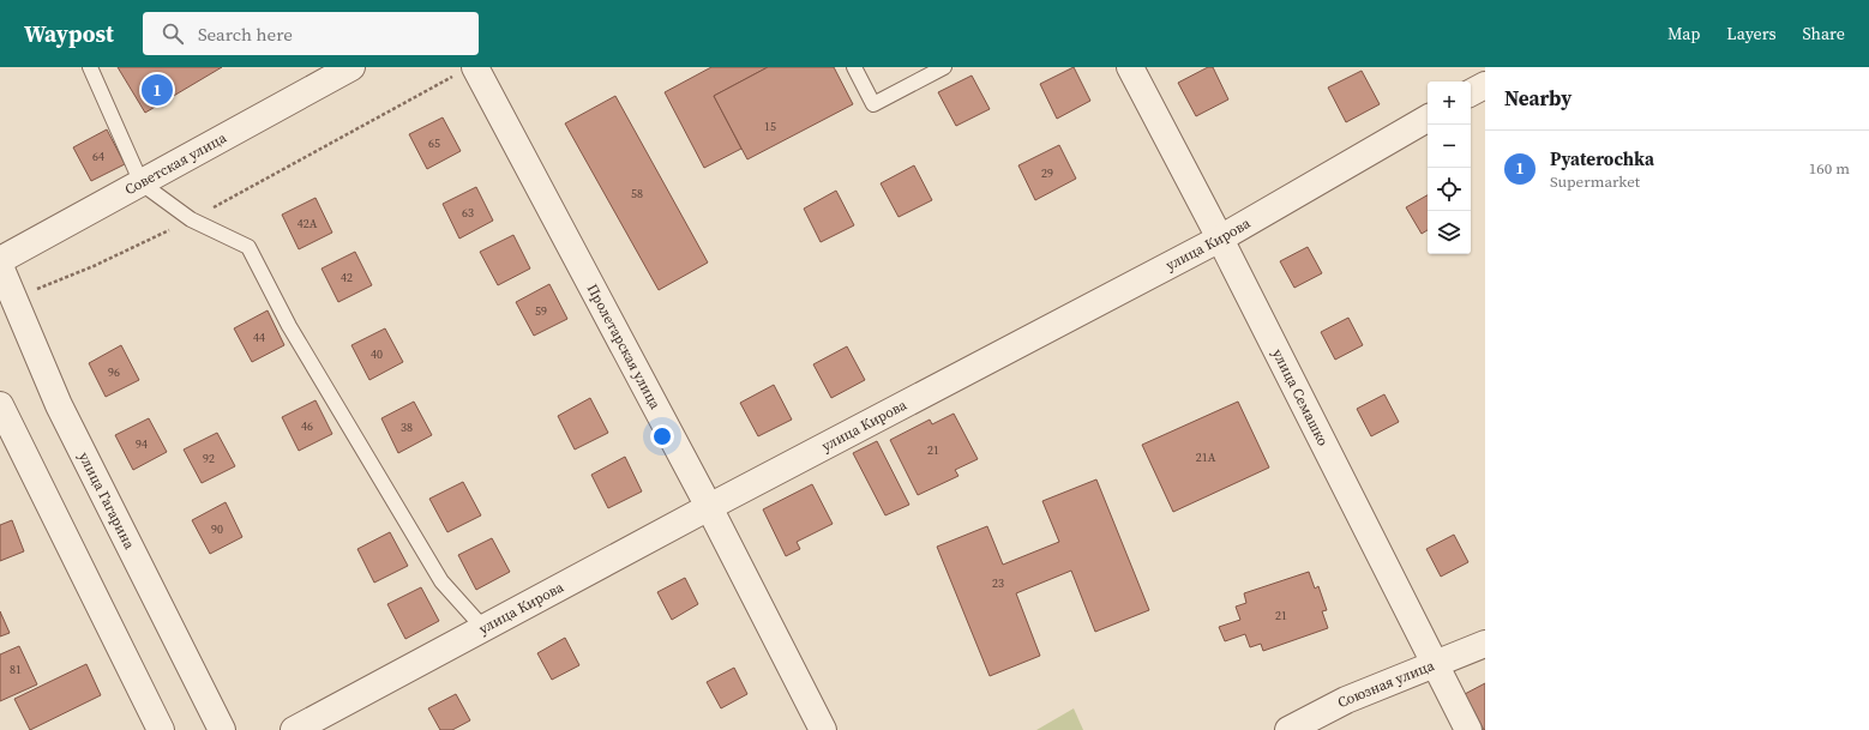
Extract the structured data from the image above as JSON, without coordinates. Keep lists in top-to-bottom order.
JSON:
{
  "streets": {
    "street": [
      "Советская улица",
      "улица Кирова",
      "Пролетарская улица",
      "улица Семашко",
      "улица Гагарина",
      "Союзная улица"
    ]
  },
  "crossings": [
    ["улица Кирова", "Пролетарская улица"],
    ["улица Кирова", "улица Семашко"],
    ["улица Семашко", "Союзная улица"]
  ],
  "house_numbers": [
    "15",
    "65",
    "64",
    "29",
    "58",
    "63",
    "42А",
    "42",
    "59",
    "44",
    "40",
    "96",
    "46",
    "38",
    "94",
    "21",
    "21А",
    "92",
    "90",
    "23",
    "21",
    "81"
  ],
  "page": {
    "header": "Waypost",
    "search": "Search here",
    "nav": ["Map", "Layers", "Share"],
    "heading": "Nearby",
    "pins": "1",
    "map_buttons": ["+", "−"],
    "list": [
      {
        "mark": "1",
        "name": "Pyaterochka",
        "note": "Supermarket",
        "value": "160 m"
      }
    ]
  }
}
